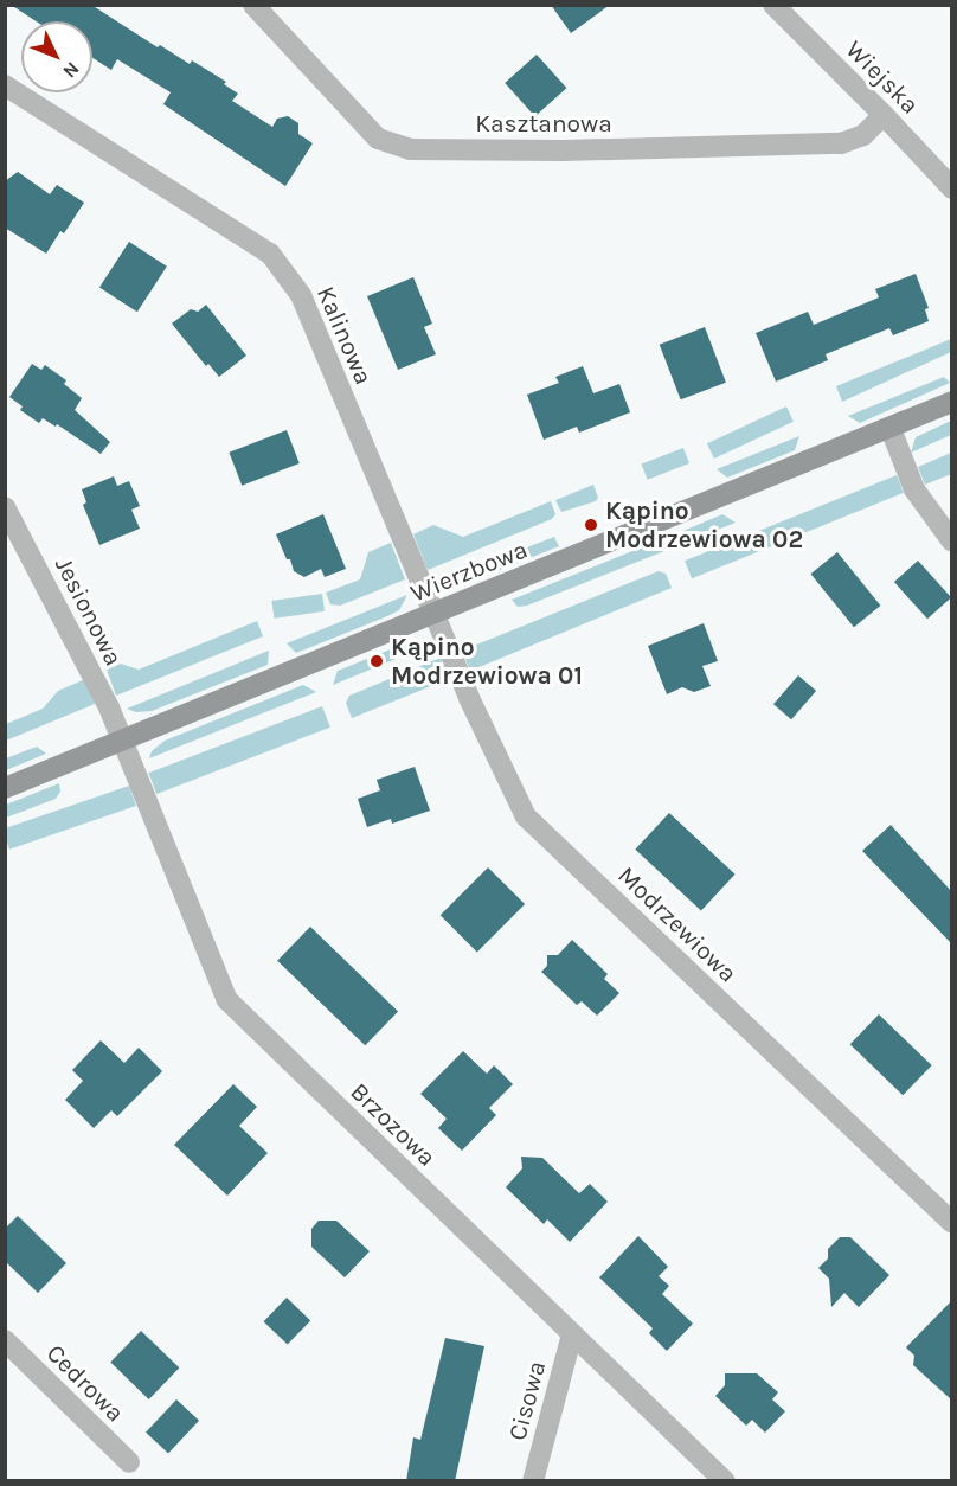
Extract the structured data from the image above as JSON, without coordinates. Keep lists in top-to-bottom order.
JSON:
{
  "streets": {
    "street": [
      "Wiejska",
      "Kasztanowa",
      "Kalinowa",
      "Wierzbowa",
      "Jesionowa",
      "Modrzewiowa",
      "Brzozowa",
      "Cedrowa",
      "Cisowa"
    ]
  },
  "crossings": [
    ["Wiejska", "Kasztanowa"],
    ["Kalinowa", "Wierzbowa"],
    ["Kalinowa", "Modrzewiowa"],
    ["Wierzbowa", "Jesionowa"],
    ["Wierzbowa", "Modrzewiowa"],
    ["Wierzbowa", "Brzozowa"],
    ["Jesionowa", "Brzozowa"],
    ["Brzozowa", "Cisowa"]
  ],
  "places": ["Kąpino Modrzewiowa 02", "Kąpino Modrzewiowa 01"],
  "north": "bottom right"
}
